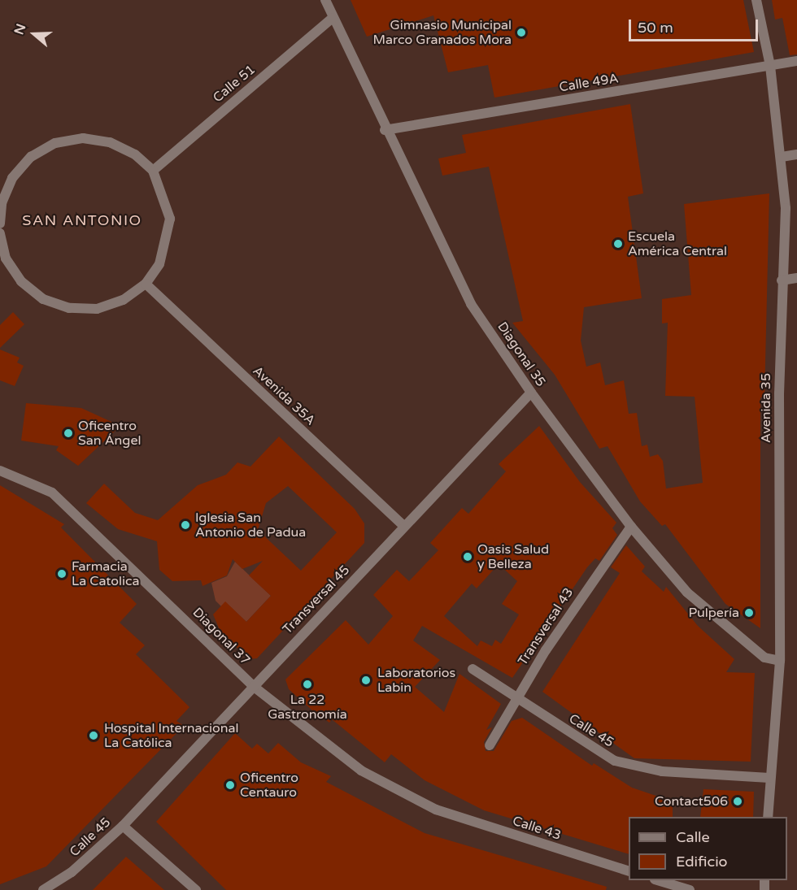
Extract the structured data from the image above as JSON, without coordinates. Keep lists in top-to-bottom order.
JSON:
{
  "streets": {
    "street": [
      "Calle 49A",
      "Calle 51",
      "Diagonal 35",
      "Avenida 35A",
      "Avenida 35",
      "Transversal 45",
      "Transversal 43",
      "Diagonal 37",
      "Calle 45",
      "Calle 43"
    ]
  },
  "crossings": [
    ["Calle 49A", "Diagonal 35"],
    ["Calle 49A", "Avenida 35"],
    ["Calle 51", "Diagonal 35"],
    ["Diagonal 35", "Avenida 35"],
    ["Diagonal 35", "Transversal 45"],
    ["Diagonal 35", "Transversal 43"],
    ["Avenida 35A", "Transversal 45"],
    ["Avenida 35", "Calle 45"],
    ["Transversal 45", "Diagonal 37"],
    ["Transversal 45", "Calle 45"],
    ["Transversal 43", "Calle 45"],
    ["Diagonal 37", "Calle 43"]
  ],
  "districts": ["SAN ANTONIO"],
  "places": [
    "Gimnasio Municipal Marco Granados Mora",
    "Escuela América Central",
    "Oficentro San Ángel",
    "Iglesia San Antonio de Padua",
    "Oasis Salud y Belleza",
    "Farmacia La Catolica",
    "Pulpería",
    "Laboratorios Labin",
    "La 22 Gastronomía",
    "Hospital Internacional La Católica",
    "Oficentro Centauro",
    "Contact506"
  ],
  "legend": ["Calle", "Edificio"],
  "scale_bar": "50 m",
  "north": "left"
}
